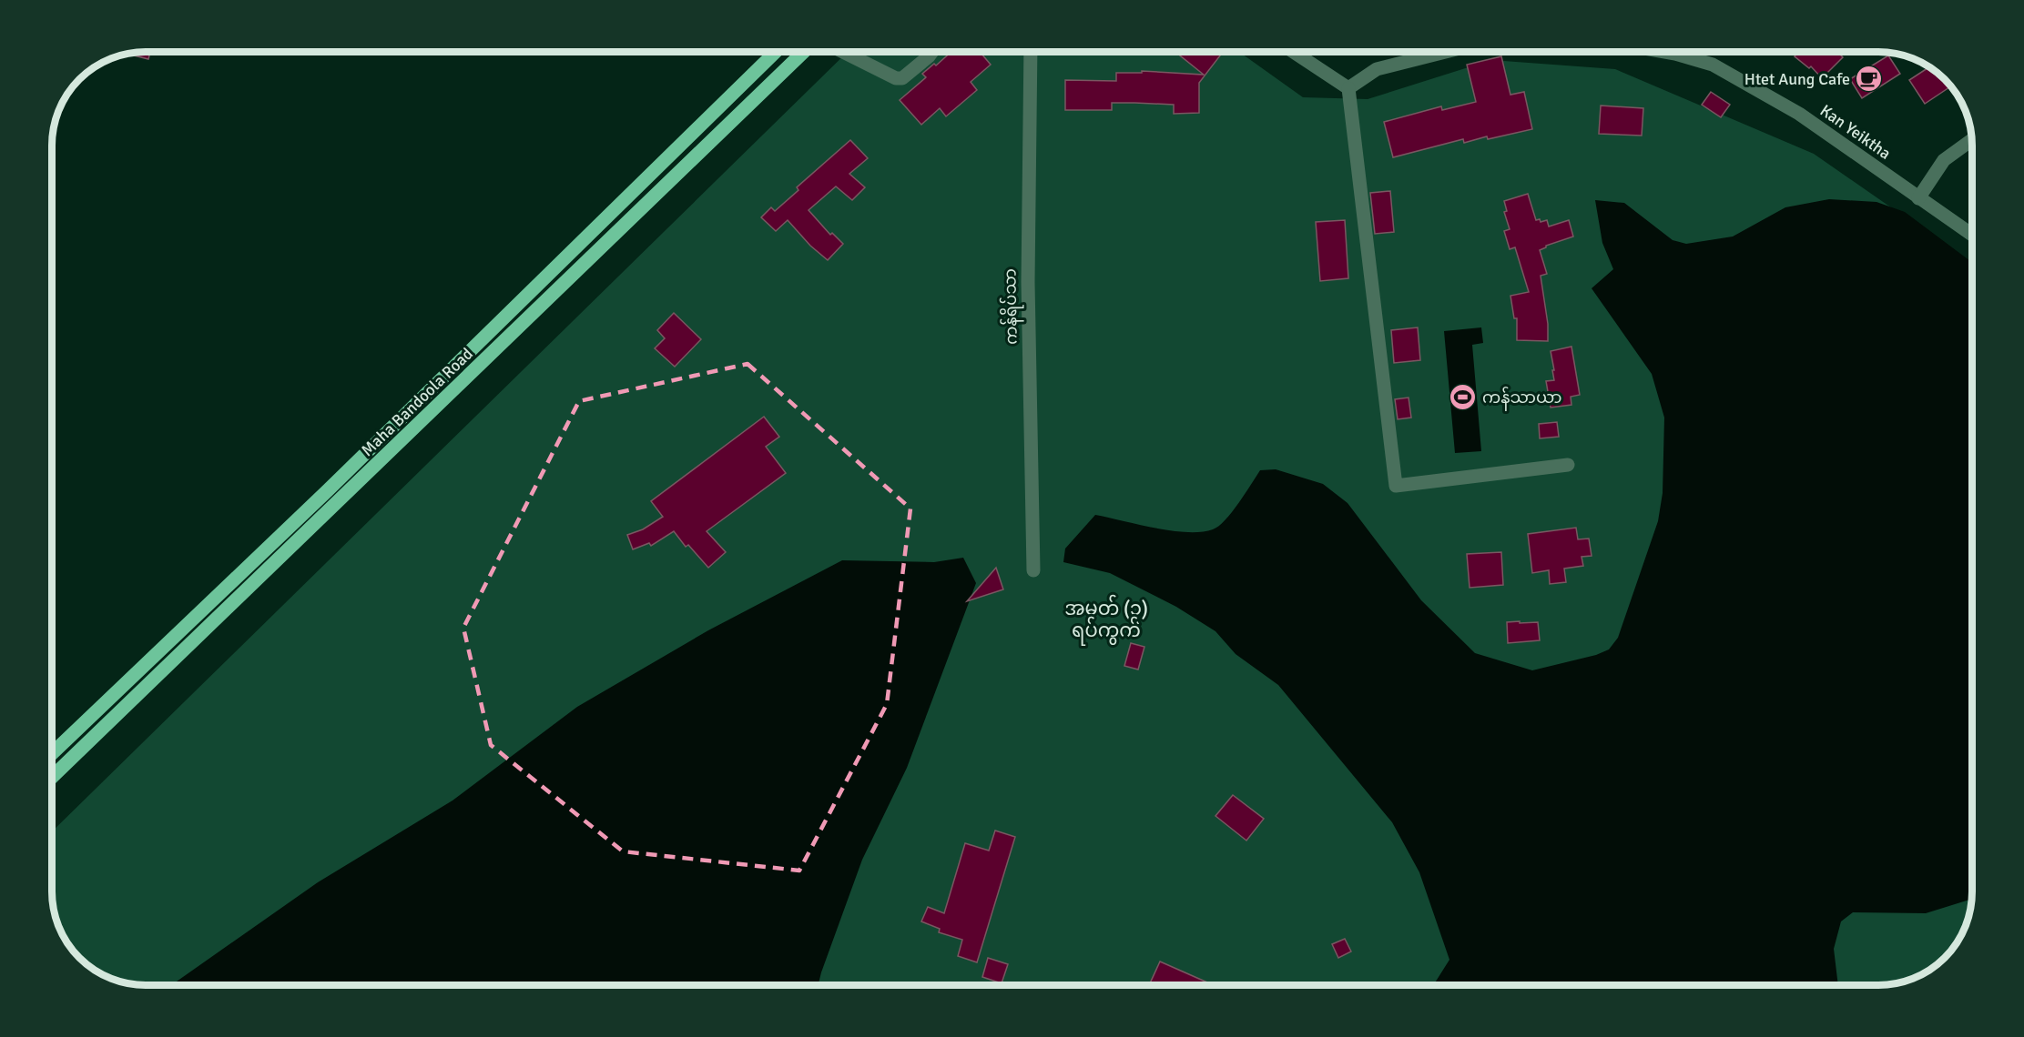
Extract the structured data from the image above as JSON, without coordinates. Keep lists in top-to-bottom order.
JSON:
{
  "streets": {
    "main road": ["Maha Bandoola Road"],
    "street": ["Kan Yeiktha", "ကန်ရိပ်သာ"]
  },
  "districts": ["အမှတ် (၃) ရပ်ကွက်"],
  "places": {
    "cafe": ["Htet Aung Cafe"],
    "sports": ["ကန်သာယာ"]
  }
}
